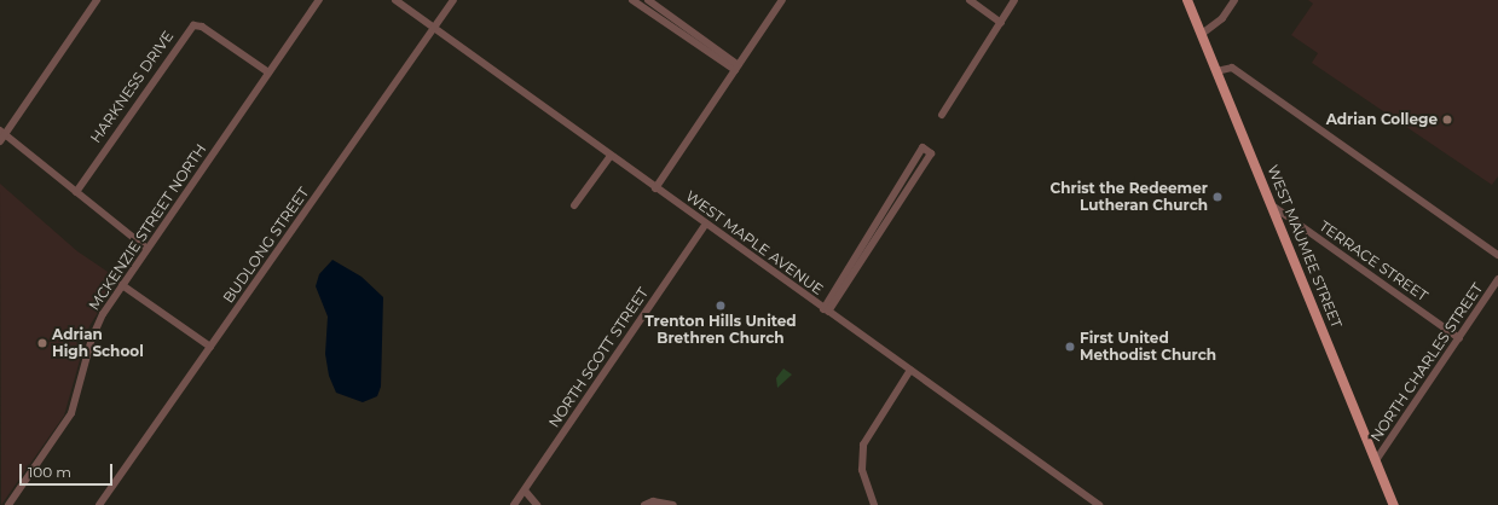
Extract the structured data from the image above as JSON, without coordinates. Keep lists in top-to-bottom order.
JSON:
{
  "streets": {
    "main road": ["WEST MAUMEE STREET"],
    "street": [
      "HARKNESS DRIVE",
      "MCKENZIE STREET NORTH",
      "WEST MAPLE AVENUE",
      "BUDLONG STREET",
      "TERRACE STREET",
      "NORTH SCOTT STREET",
      "NORTH CHARLES STREET"
    ]
  },
  "crossings": [
    ["HARKNESS DRIVE", "MCKENZIE STREET NORTH"],
    ["WEST MAPLE AVENUE", "BUDLONG STREET"],
    ["WEST MAPLE AVENUE", "NORTH SCOTT STREET"],
    ["WEST MAUMEE STREET", "TERRACE STREET"],
    ["WEST MAUMEE STREET", "NORTH CHARLES STREET"],
    ["TERRACE STREET", "NORTH CHARLES STREET"]
  ],
  "places": [
    "Adrian College",
    "Christ the Redeemer Lutheran Church",
    "Trenton Hills United Brethren Church",
    "Adrian High School",
    "First United Methodist Church"
  ],
  "scale_bar": "100 m"
}
